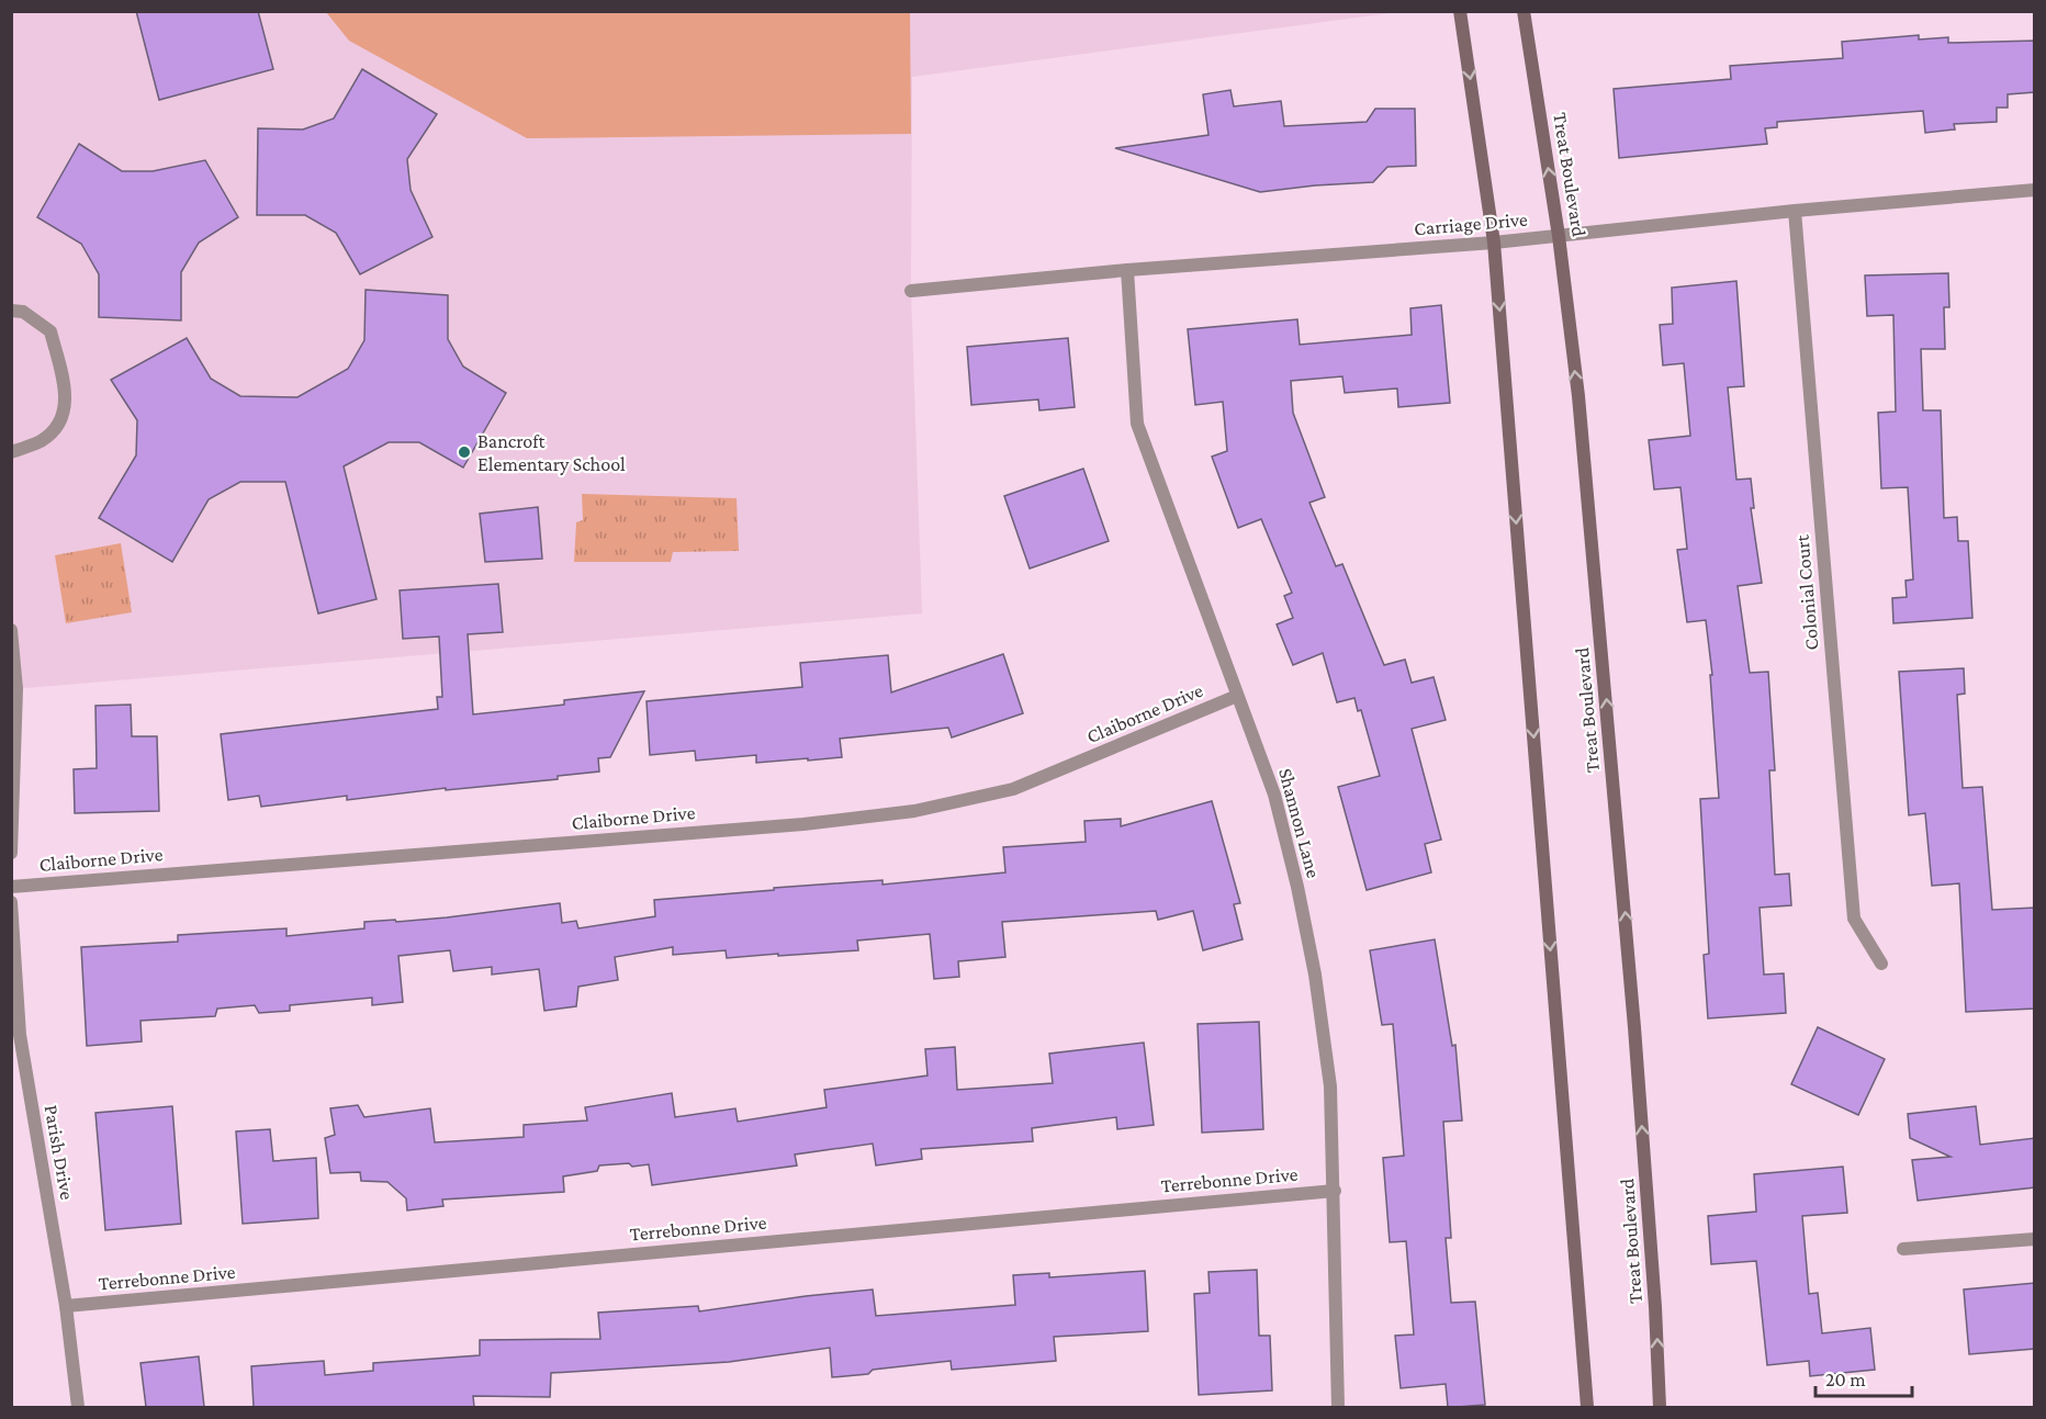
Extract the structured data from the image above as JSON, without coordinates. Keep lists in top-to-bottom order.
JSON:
{
  "streets": {
    "main road": ["Treat Boulevard"],
    "street": [
      "Carriage Drive",
      "Colonial Court",
      "Claiborne Drive",
      "Shannon Lane",
      "Parish Drive",
      "Terrebonne Drive"
    ]
  },
  "crossings": [
    ["Treat Boulevard", "Carriage Drive"],
    ["Carriage Drive", "Colonial Court"],
    ["Carriage Drive", "Shannon Lane"],
    ["Claiborne Drive", "Shannon Lane"],
    ["Shannon Lane", "Terrebonne Drive"],
    ["Parish Drive", "Terrebonne Drive"]
  ],
  "places": ["Bancroft Elementary School"],
  "scale_bar": "20 m"
}
